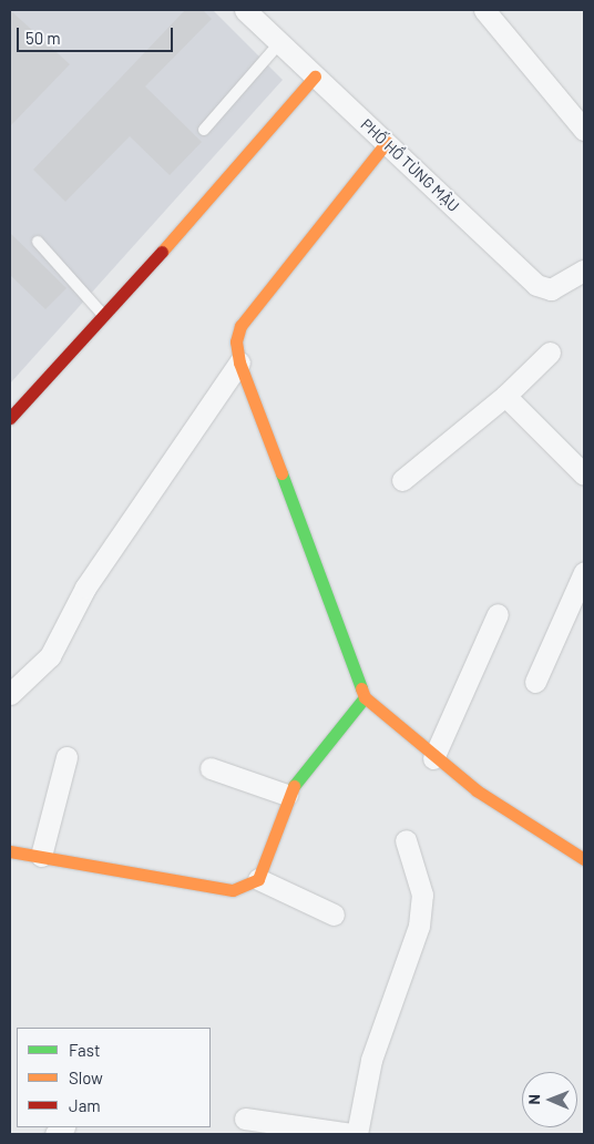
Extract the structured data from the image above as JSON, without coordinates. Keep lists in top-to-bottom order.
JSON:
{
  "streets": {
    "street": ["PHỐ HỒ TÙNG MẬU"]
  },
  "legend": ["Fast", "Slow", "Jam"],
  "scale_bar": "50 m",
  "north": "left"
}
